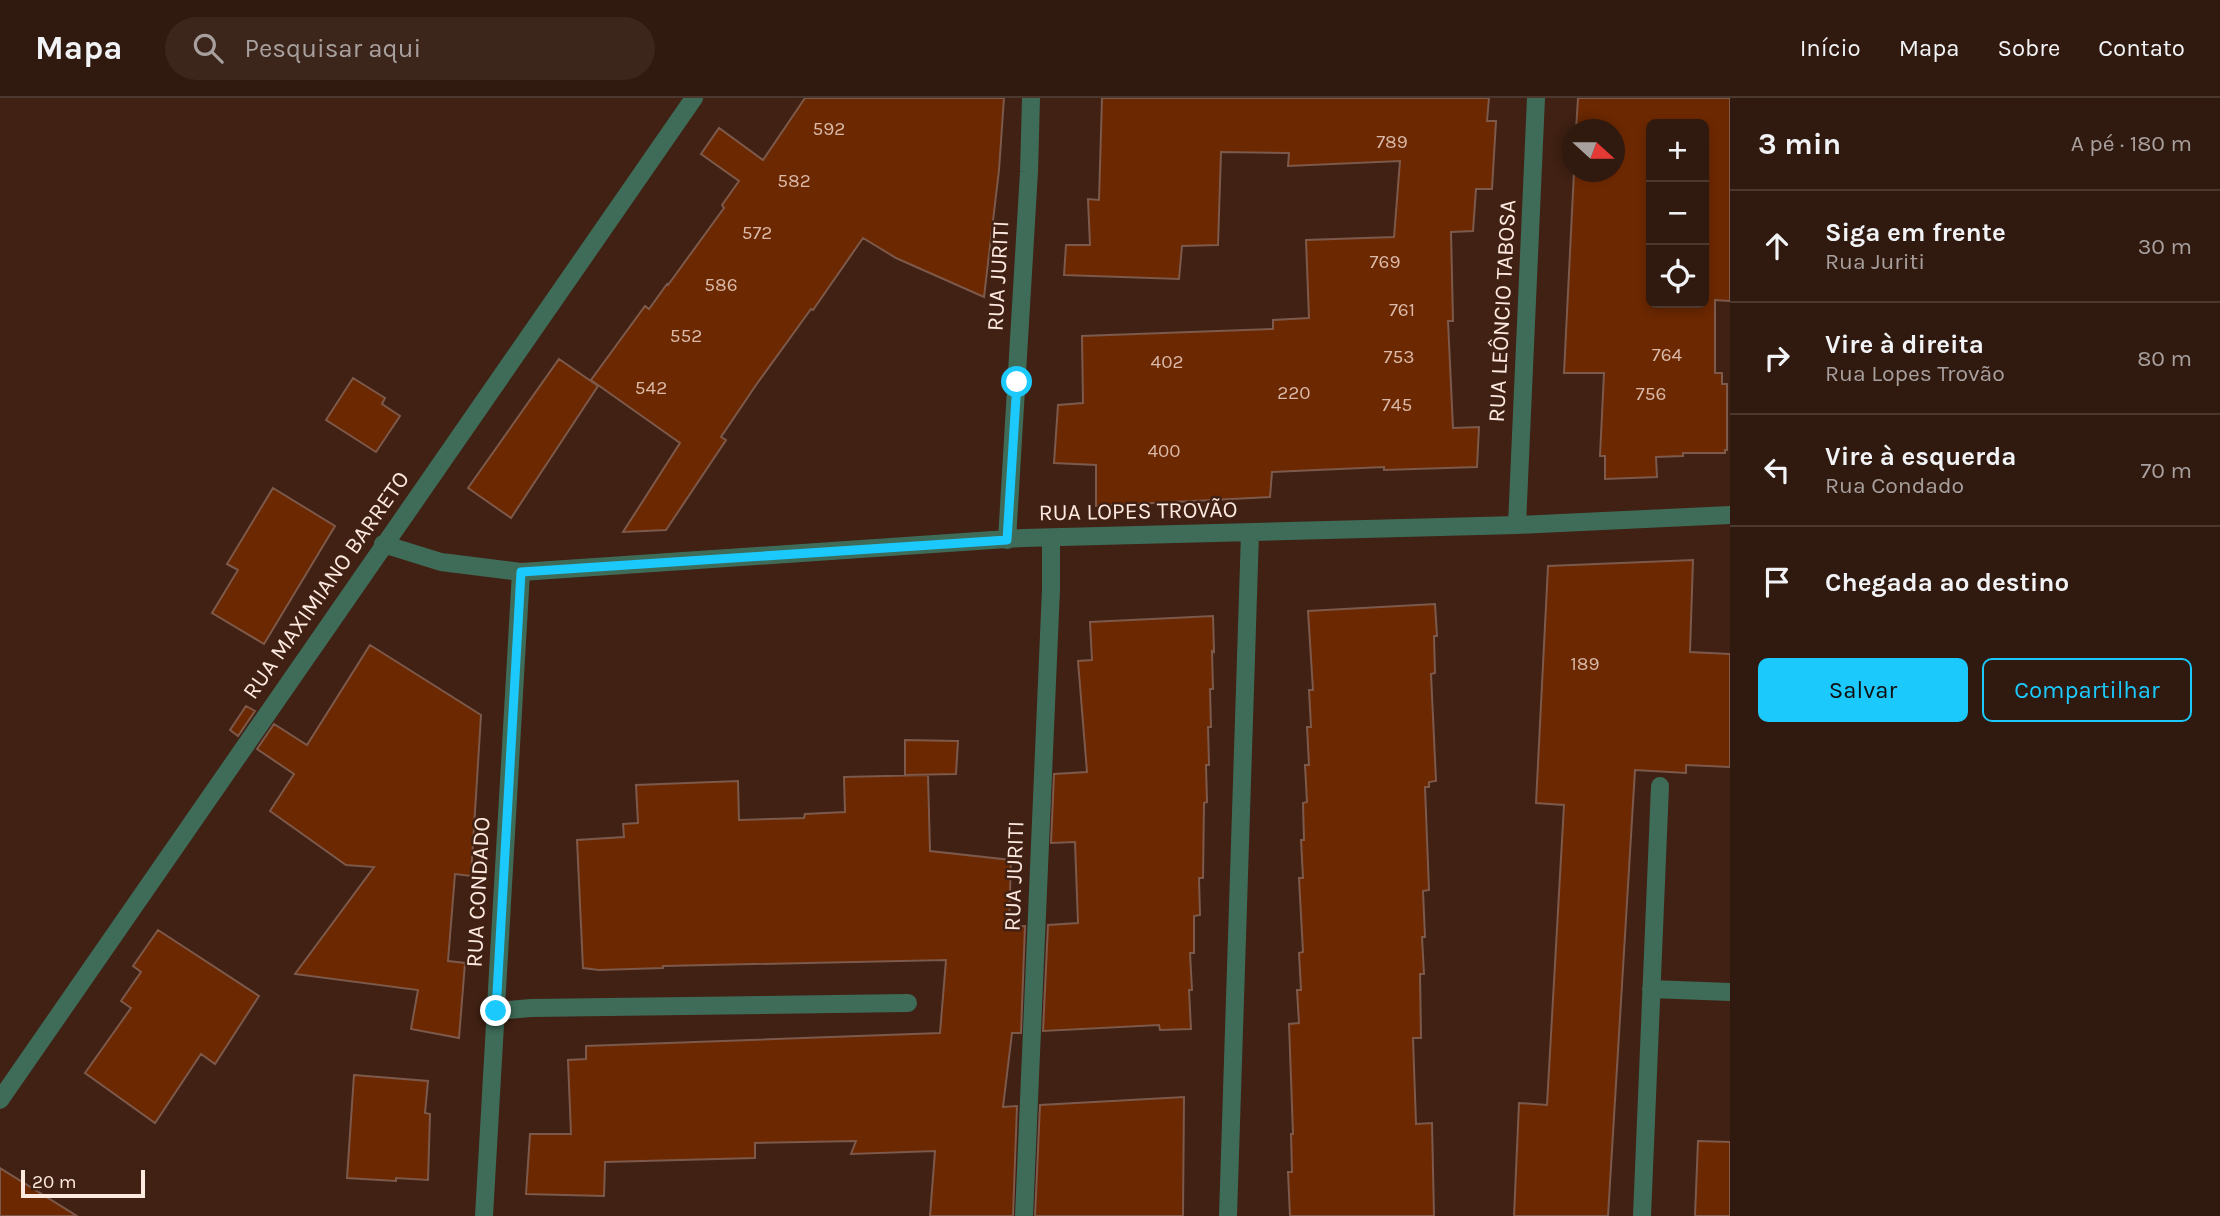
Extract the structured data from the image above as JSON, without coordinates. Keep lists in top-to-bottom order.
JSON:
{
  "streets": {
    "street": [
      "RUA JURITI",
      "RUA LEÔNCIO TABOSA",
      "RUA LOPES TROVÃO",
      "RUA MAXIMIANO BARRETO",
      "RUA CONDADO"
    ]
  },
  "crossings": [
    ["RUA JURITI", "RUA LOPES TROVÃO"],
    ["RUA LEÔNCIO TABOSA", "RUA LOPES TROVÃO"],
    ["RUA LOPES TROVÃO", "RUA MAXIMIANO BARRETO"],
    ["RUA LOPES TROVÃO", "RUA CONDADO"]
  ],
  "house_numbers": [
    "592",
    "789",
    "582",
    "572",
    "769",
    "586",
    "761",
    "552",
    "764",
    "753",
    "402",
    "542",
    "220",
    "756",
    "745",
    "400",
    "189"
  ],
  "scale_bar": "20 m",
  "north": "right",
  "page": {
    "header": "Mapa",
    "search": "Pesquisar aqui",
    "nav": [
      "Início",
      "Mapa",
      "Sobre",
      "Contato"
    ],
    "heading": ["3 min", "A pé · 180 m"],
    "map_buttons": ["+", "−"],
    "list": [
      ["Siga em frente", "Rua Juriti", "30 m"],
      ["Vire à direita", "Rua Lopes Trovão", "80 m"],
      ["Vire à esquerda", "Rua Condado", "70 m"],
      "Chegada ao destino"
    ],
    "buttons": ["Salvar", "Compartilhar"],
    "scale": "20 m"
  }
}
